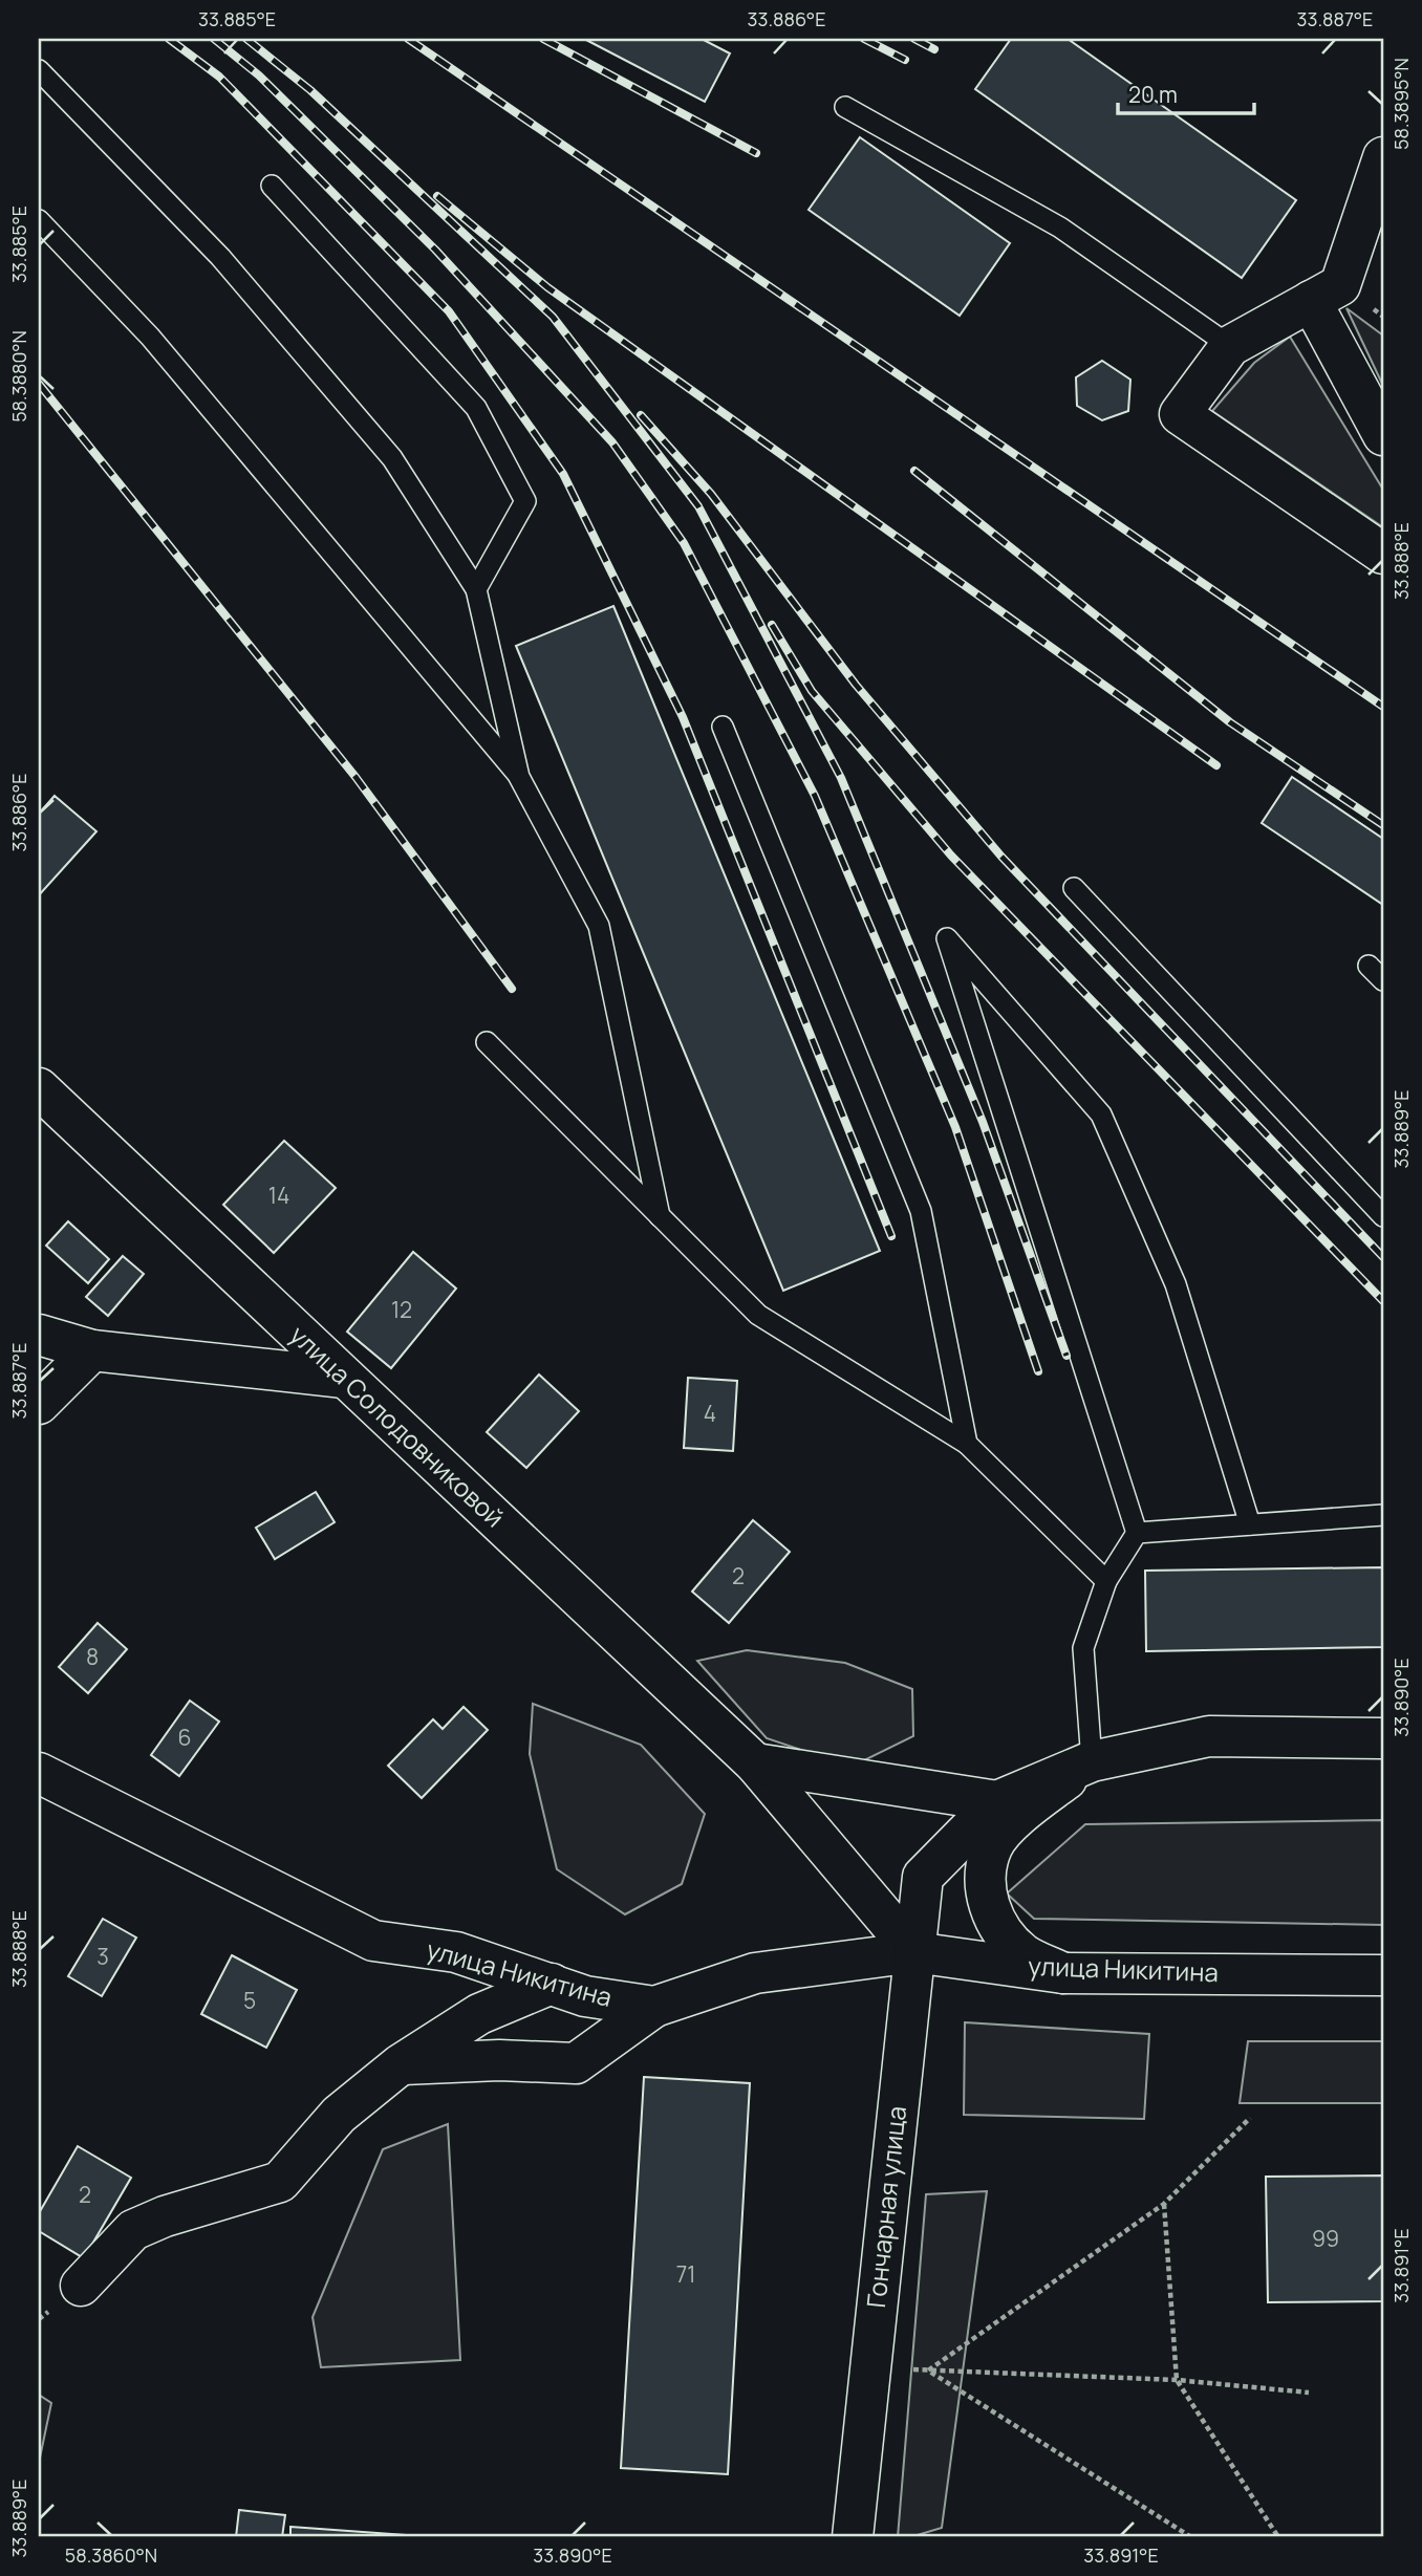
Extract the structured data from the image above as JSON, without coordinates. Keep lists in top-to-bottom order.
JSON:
{
  "streets": {
    "street": ["улица Солодовниковой", "улица Никитина", "Гончарная улица"]
  },
  "crossings": [
    ["улица Солодовниковой", "улица Никитина"],
    ["улица Солодовниковой", "Гончарная улица"],
    ["улица Никитина", "Гончарная улица"]
  ],
  "house_numbers": [
    "14",
    "12",
    "4",
    "2",
    "8",
    "6",
    "3",
    "5",
    "2",
    "99",
    "71"
  ],
  "scale_bar": "20 m",
  "coordinates": [
    "33.885°E",
    "33.886°E",
    "33.887°E",
    "58.3895°N",
    "58.3880°N",
    "33.888°E",
    "33.889°E",
    "33.890°E",
    "33.891°E",
    "58.3860°N"
  ]
}
